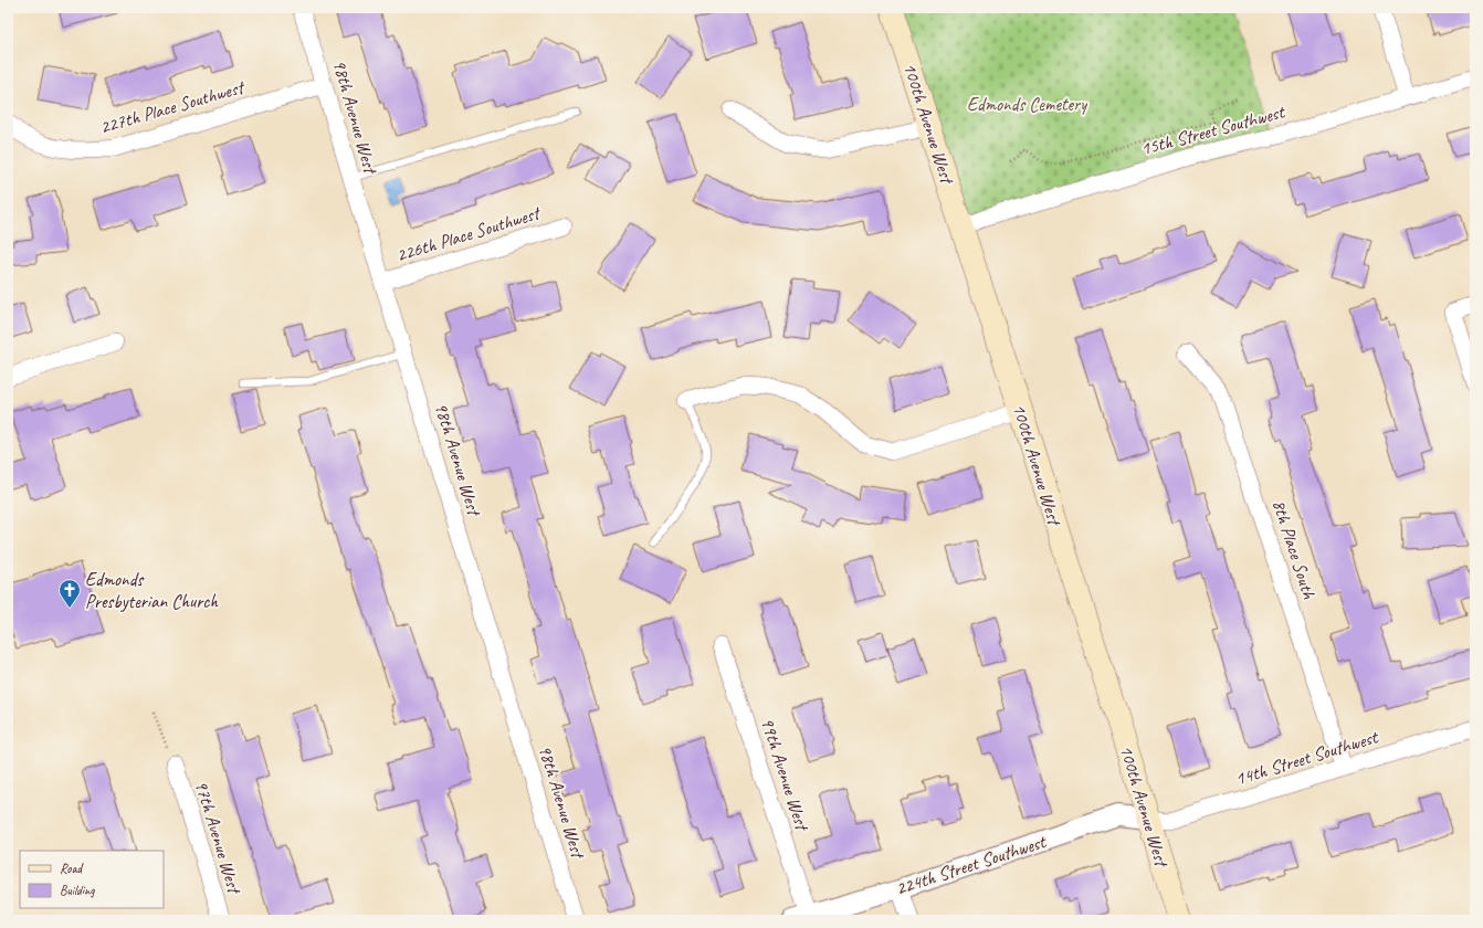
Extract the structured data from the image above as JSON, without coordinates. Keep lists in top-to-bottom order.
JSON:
{
  "streets": {
    "main road": ["100th Avenue West"],
    "street": [
      "227th Place Southwest",
      "98th Avenue West",
      "15th Street Southwest",
      "226th Place Southwest",
      "8th Place South",
      "14th Street Southwest",
      "99th Avenue West",
      "97th Avenue West",
      "224th Street Southwest"
    ]
  },
  "crossings": [
    ["227th Place Southwest", "98th Avenue West"],
    ["98th Avenue West", "226th Place Southwest"],
    ["100th Avenue West", "15th Street Southwest"],
    ["100th Avenue West", "14th Street Southwest"],
    ["100th Avenue West", "224th Street Southwest"],
    ["8th Place South", "14th Street Southwest"],
    ["14th Street Southwest", "224th Street Southwest"],
    ["99th Avenue West", "224th Street Southwest"]
  ],
  "parks": ["Edmonds Cemetery"],
  "places": {
    "church": ["Edmonds Presbyterian Church"]
  },
  "legend": ["Road", "Building"]
}
